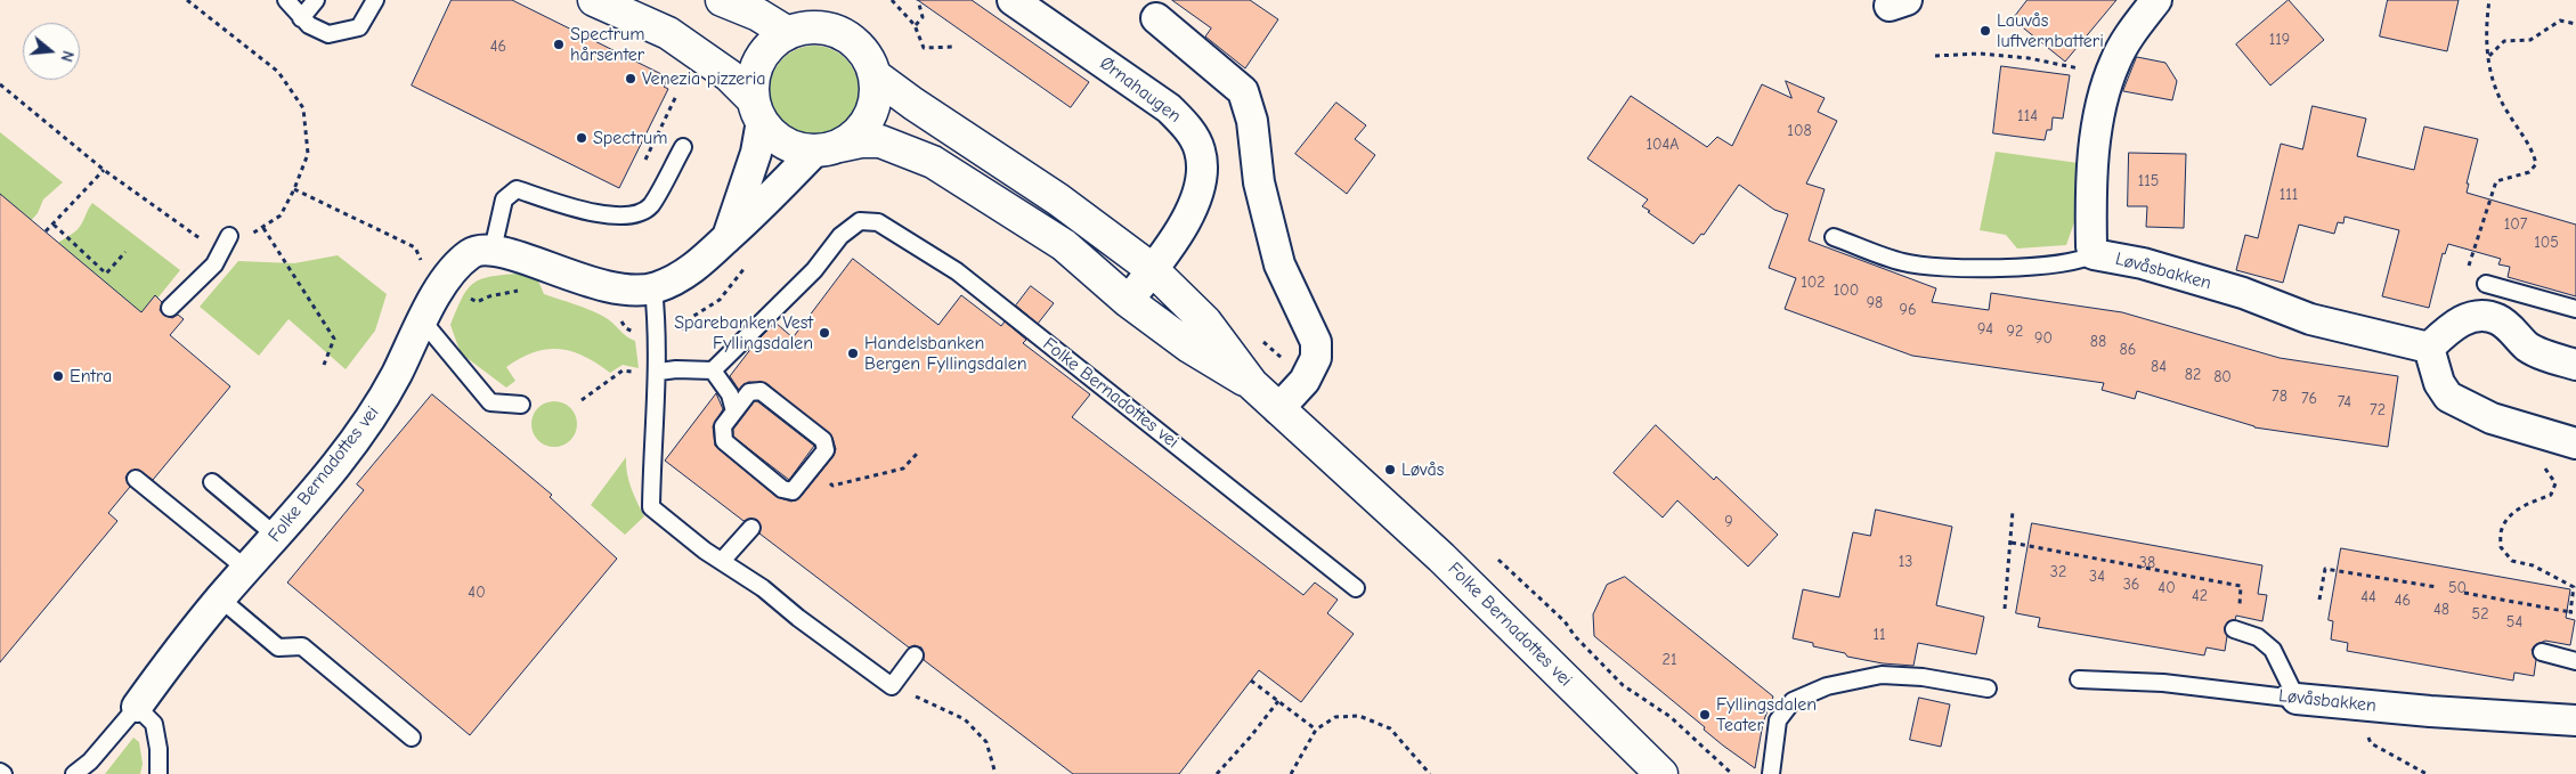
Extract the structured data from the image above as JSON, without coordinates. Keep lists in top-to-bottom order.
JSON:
{
  "streets": {
    "main road": ["Folke Bernadottes vei"],
    "street": ["Ørnahaugen", "Løvåsbakken"]
  },
  "crossings": [
    ["Ørnahaugen", "Folke Bernadottes vei"]
  ],
  "places": [
    "Lauvås luftvernbatteri",
    "Spectrum hårsenter",
    "Venezia pizzeria",
    "Spectrum",
    "Sparebanken Vest Fyllingsdalen",
    "Handelsbanken Bergen Fyllingsdalen",
    "Entra",
    "Løvås",
    "Fyllingsdalen Teater"
  ],
  "house_numbers": [
    "119",
    "46",
    "114",
    "108",
    "104A",
    "115",
    "111",
    "107",
    "105",
    "102",
    "100",
    "98",
    "96",
    "94",
    "92",
    "90",
    "88",
    "86",
    "84",
    "82",
    "80",
    "78",
    "76",
    "74",
    "72",
    "9",
    "13",
    "38",
    "32",
    "34",
    "36",
    "40",
    "50",
    "40",
    "42",
    "44",
    "46",
    "48",
    "52",
    "54",
    "11",
    "21"
  ],
  "north": "right"
}
